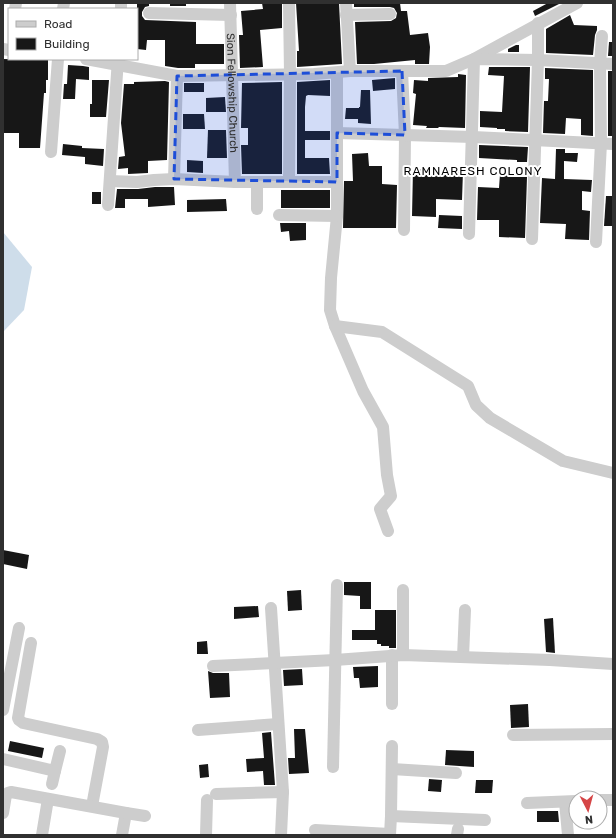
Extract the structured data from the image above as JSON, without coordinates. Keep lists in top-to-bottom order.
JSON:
{
  "streets": {
    "street": ["Sion Fellowship Church"]
  },
  "districts": ["RAMNARESH COLONY"],
  "legend": ["Road", "Building"],
  "north": "bottom"
}
